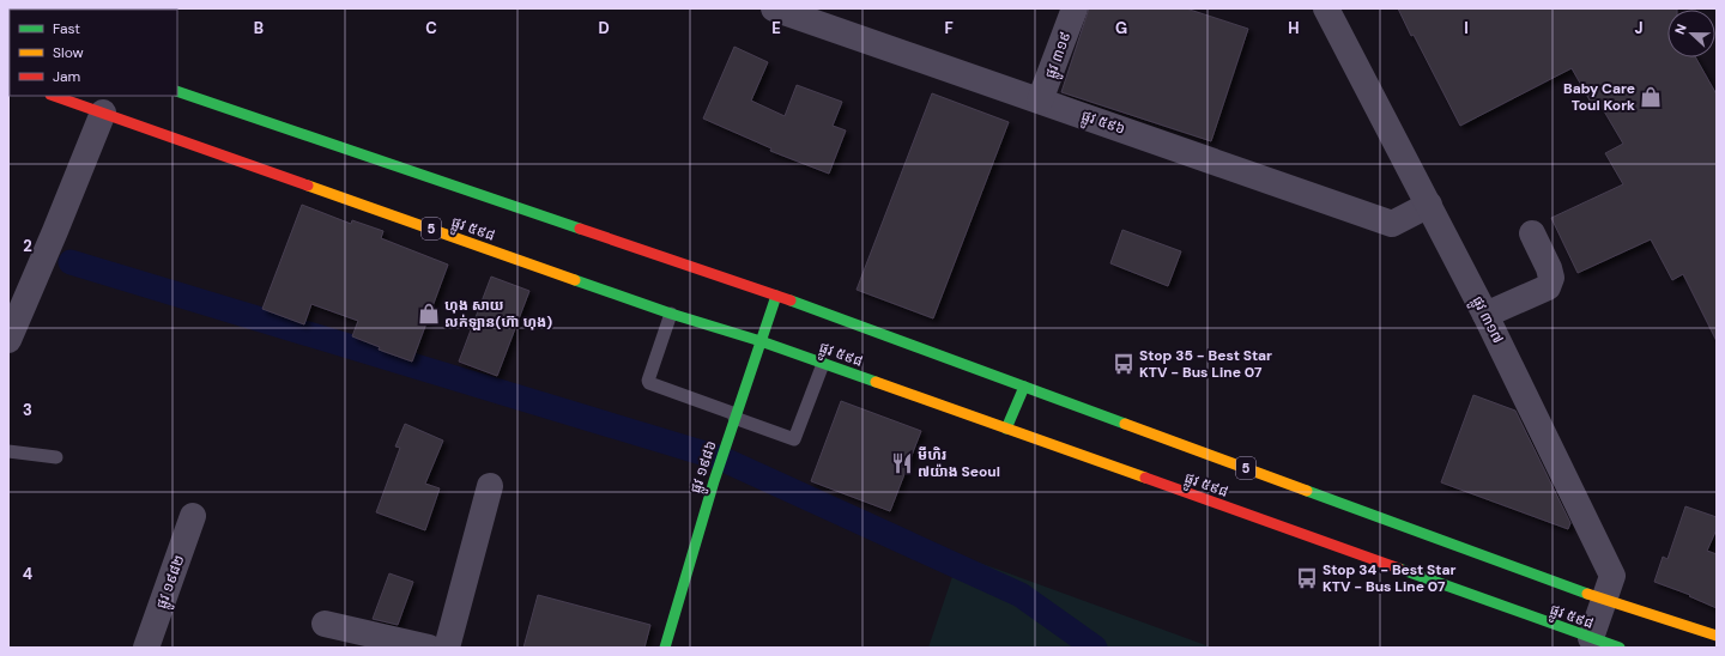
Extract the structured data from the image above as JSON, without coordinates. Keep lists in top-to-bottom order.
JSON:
{
  "streets": {
    "main road": ["5", "ផ្លូវ ៥៩៨", "ផ្លូវ ១៩៨៦"],
    "street": [
      "ផ្លូវ ៣១៩",
      "ផ្លូវ ៥៩៦",
      "ផ្លូវ ៣១៧",
      "ផ្លូវ ១៩៨២"
    ]
  },
  "crossings": [
    ["ផ្លូវ ៣១៩", "ផ្លូវ ៥៩៦"],
    ["ផ្លូវ ៥៩៦", "ផ្លូវ ៣១៧"],
    ["ផ្លូវ ៥៩៨", "ផ្លូវ ៣១៧"],
    ["ផ្លូវ ៥៩៨", "ផ្លូវ ១៩៨៦"]
  ],
  "places": {
    "shop": ["Baby Care Toul Kork", "ហុង សាយ លក់ឡាន(ហ៊ា ហុង)"],
    "bus stop": ["Stop 35 - Best Star KTV - Bus Line 07", "Stop 34 - Best Star KTV - Bus Line 07"],
    "restaurant": ["មីហិរ ៧យ៉ាង Seoul"]
  },
  "legend": ["Fast", "Slow", "Jam"],
  "north": "left",
  "grid": {
    "columns": [
      "B",
      "C",
      "D",
      "E",
      "F",
      "G",
      "H",
      "I",
      "J"
    ],
    "rows": ["2", "3", "4"]
  }
}
